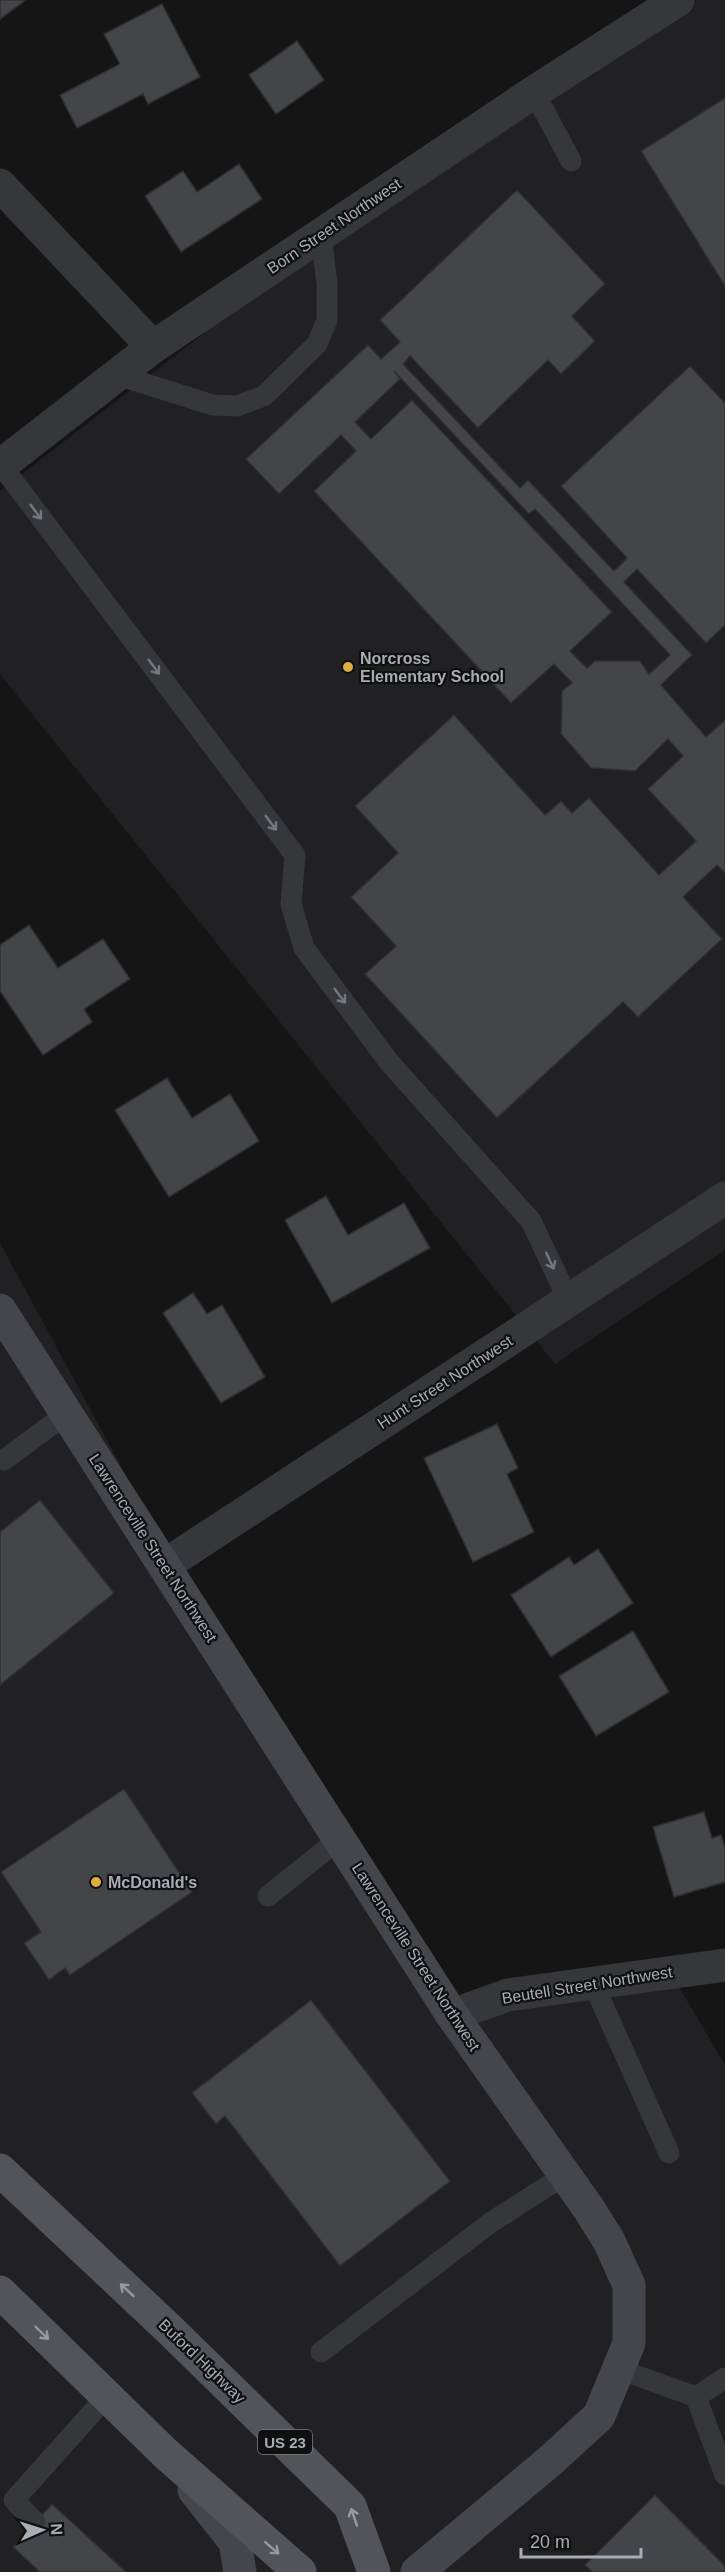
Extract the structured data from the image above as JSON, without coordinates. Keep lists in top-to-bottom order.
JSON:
{
  "streets": {
    "main road": ["Buford Highway", "US 23"],
    "street": [
      "Born Street Northwest",
      "Hunt Street Northwest",
      "Lawrenceville Street Northwest",
      "Beutell Street Northwest"
    ]
  },
  "crossings": [
    ["Hunt Street Northwest", "Lawrenceville Street Northwest"],
    ["Lawrenceville Street Northwest", "Beutell Street Northwest"]
  ],
  "places": ["Norcross Elementary School", "McDonald's"],
  "scale_bar": "20 m",
  "north": "right"
}
